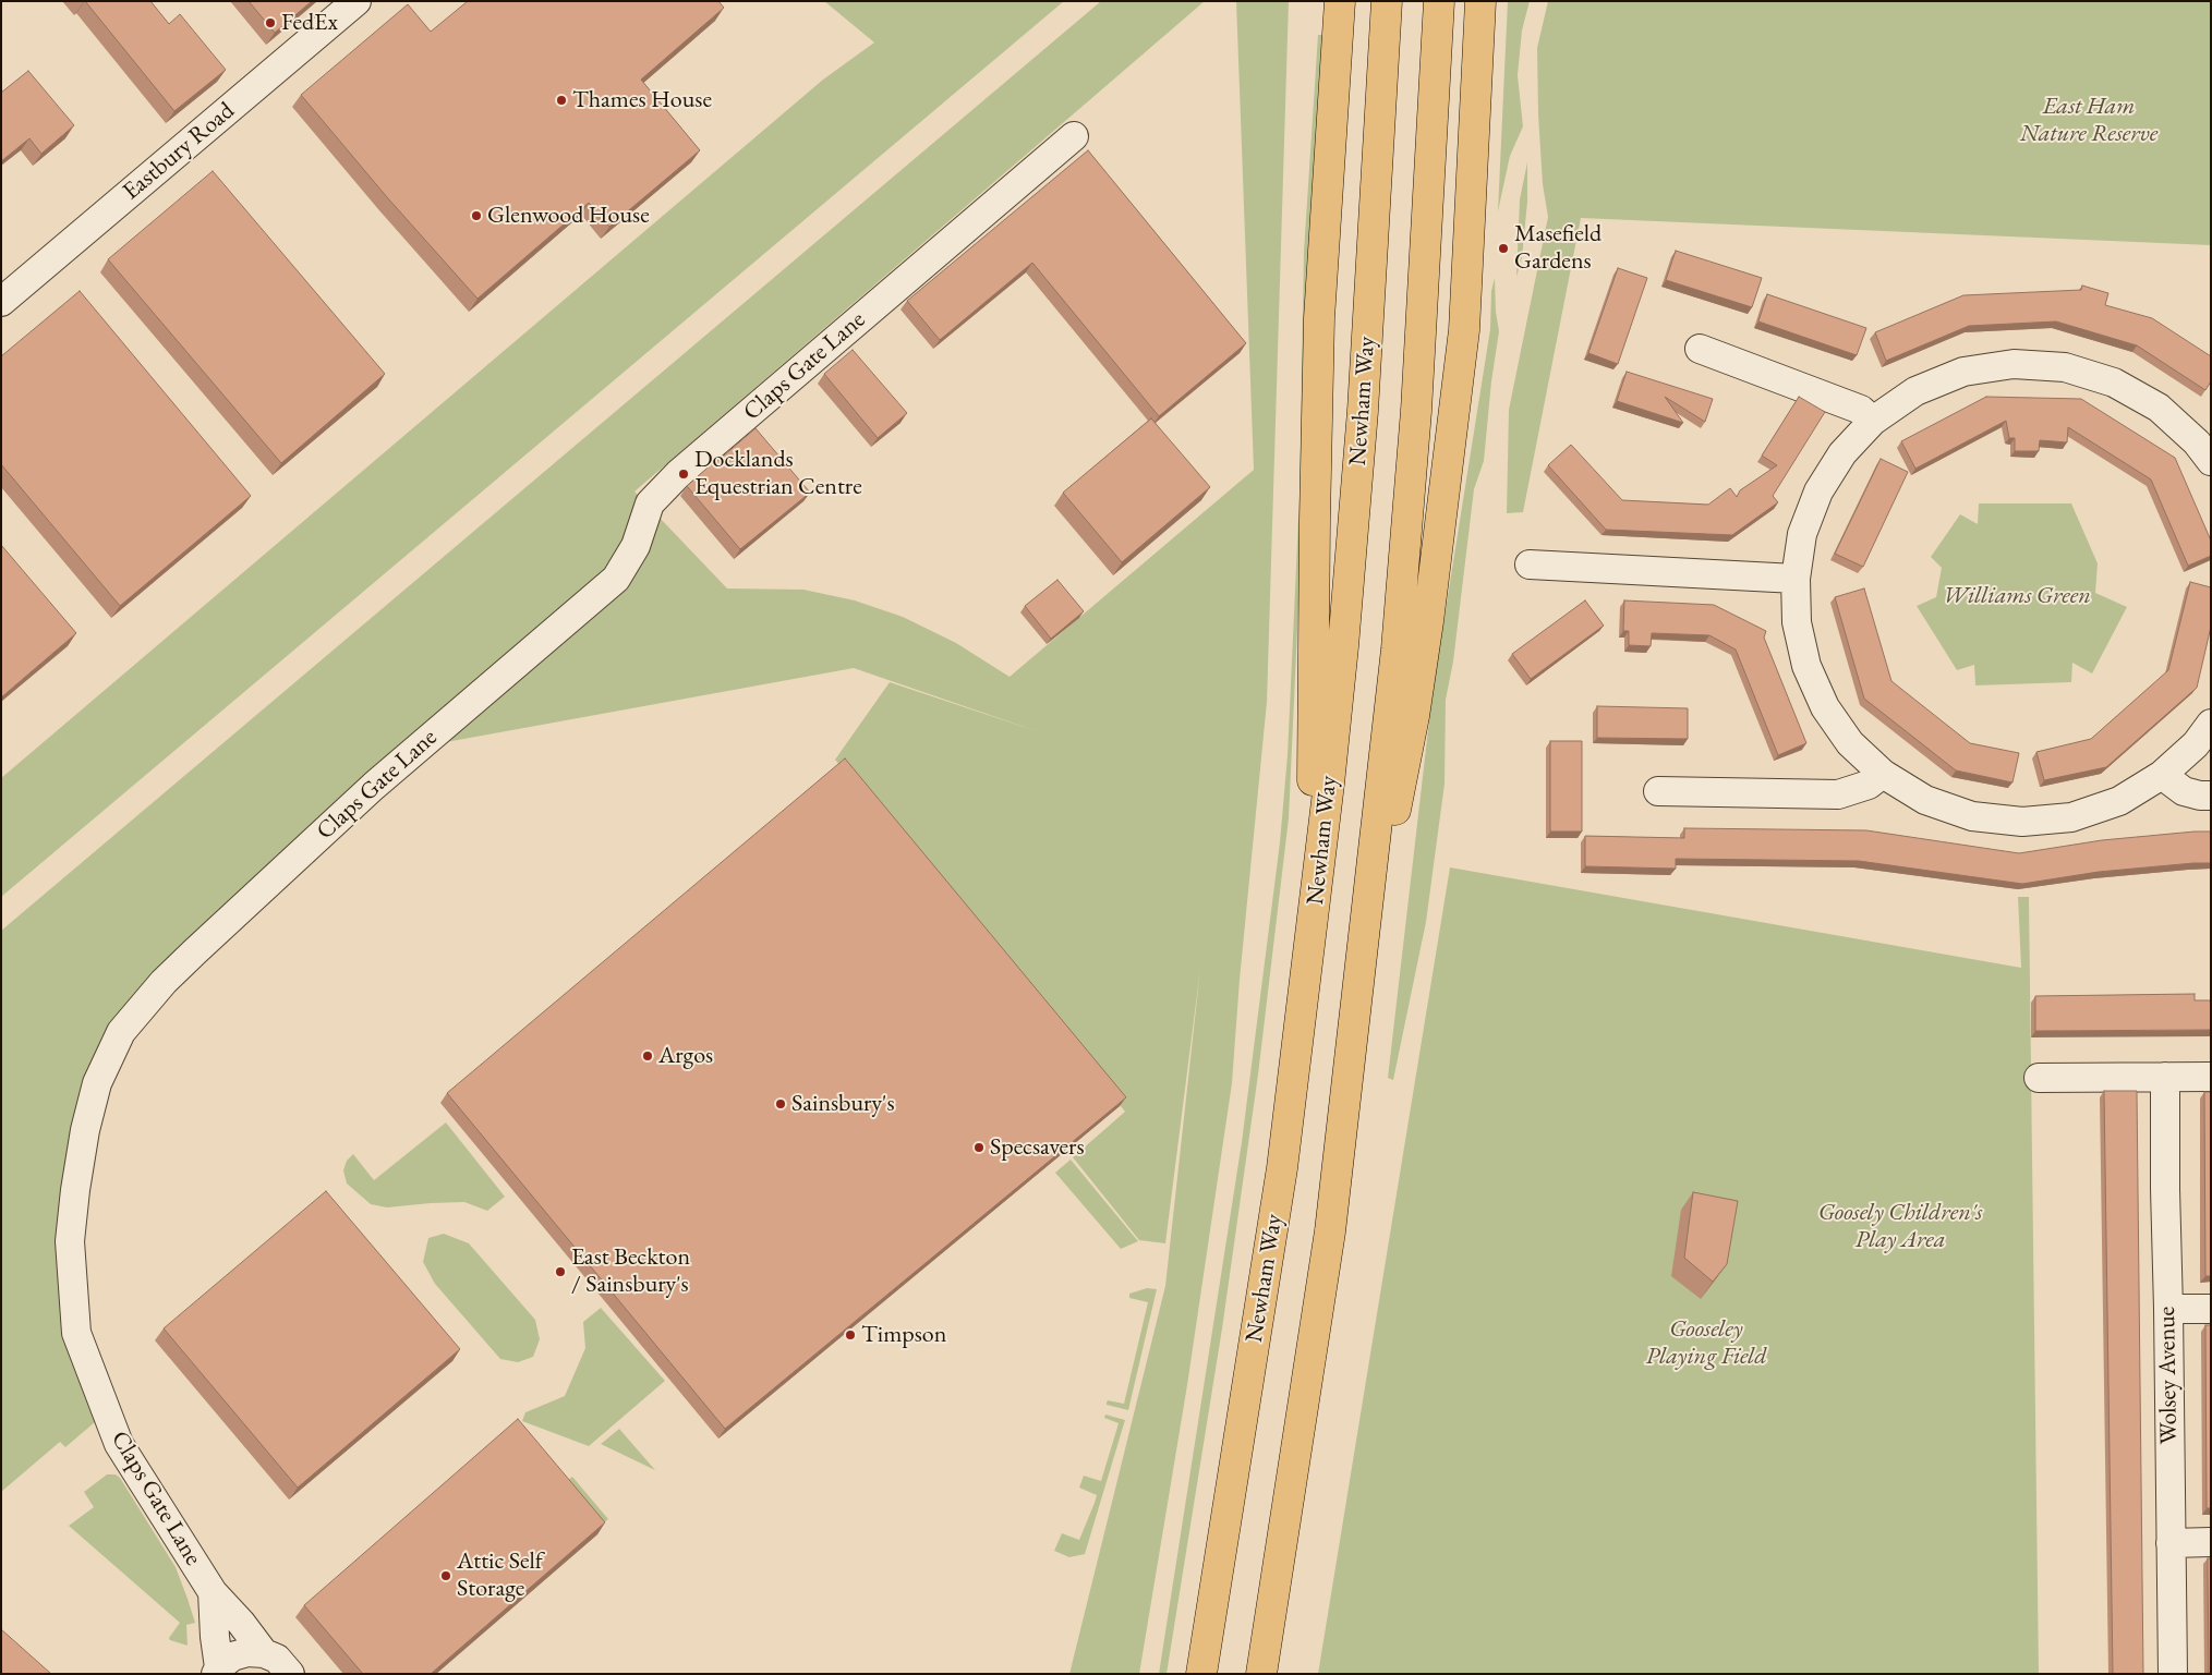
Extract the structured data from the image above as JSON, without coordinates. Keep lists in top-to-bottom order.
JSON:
{
  "streets": {
    "highway": ["Newham Way"],
    "street": ["Eastbury Road", "Claps Gate Lane", "Wolsey Avenue"]
  },
  "parks": [
    "East Ham Nature Reserve",
    "Williams Green",
    "Goosely Children's Play Area",
    "Gooseley Playing Field"
  ],
  "places": [
    "FedEx",
    "Thames House",
    "Glenwood House",
    "Masefield Gardens",
    "Docklands Equestrian Centre",
    "Argos",
    "Sainsbury's",
    "Specsavers",
    "East Beckton / Sainsbury's",
    "Timpson",
    "Attic Self Storage"
  ]
}
